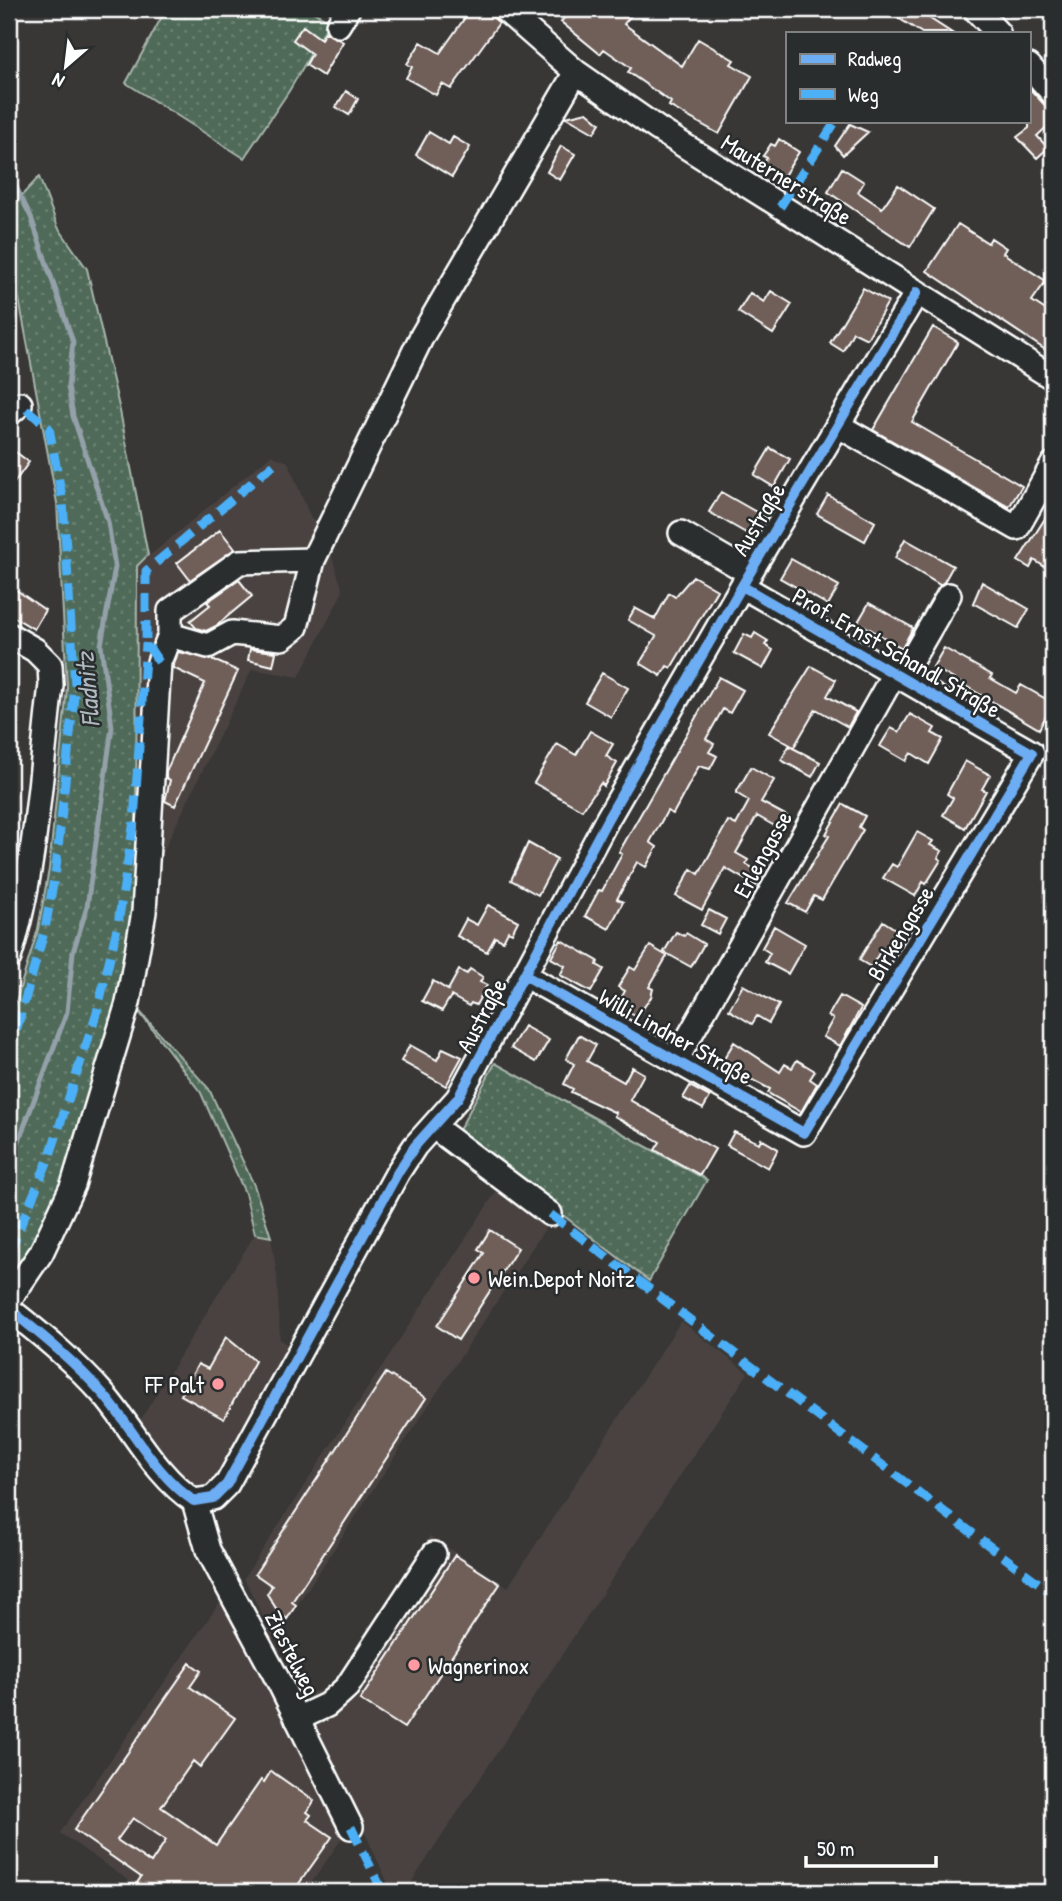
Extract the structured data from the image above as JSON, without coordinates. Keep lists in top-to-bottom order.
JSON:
{
  "streets": {
    "street": [
      "Mauternerstraße",
      "Austraße",
      "Prof. Ernst Schandl Straße",
      "Erlengasse",
      "Birkengasse",
      "Willi Lindner Straße",
      "Ziestelweg"
    ]
  },
  "crossings": [
    ["Mauternerstraße", "Austraße"],
    ["Austraße", "Prof. Ernst Schandl Straße"],
    ["Austraße", "Willi Lindner Straße"],
    ["Austraße", "Ziestelweg"],
    ["Prof. Ernst Schandl Straße", "Erlengasse"],
    ["Prof. Ernst Schandl Straße", "Birkengasse"],
    ["Erlengasse", "Willi Lindner Straße"],
    ["Birkengasse", "Willi Lindner Straße"]
  ],
  "water": ["Fladnitz"],
  "places": ["Wein.Depot Noitz", "FF Palt", "Wagnerinox"],
  "legend": ["Radweg", "Weg"],
  "scale_bar": "50 m",
  "north": "bottom left"
}
